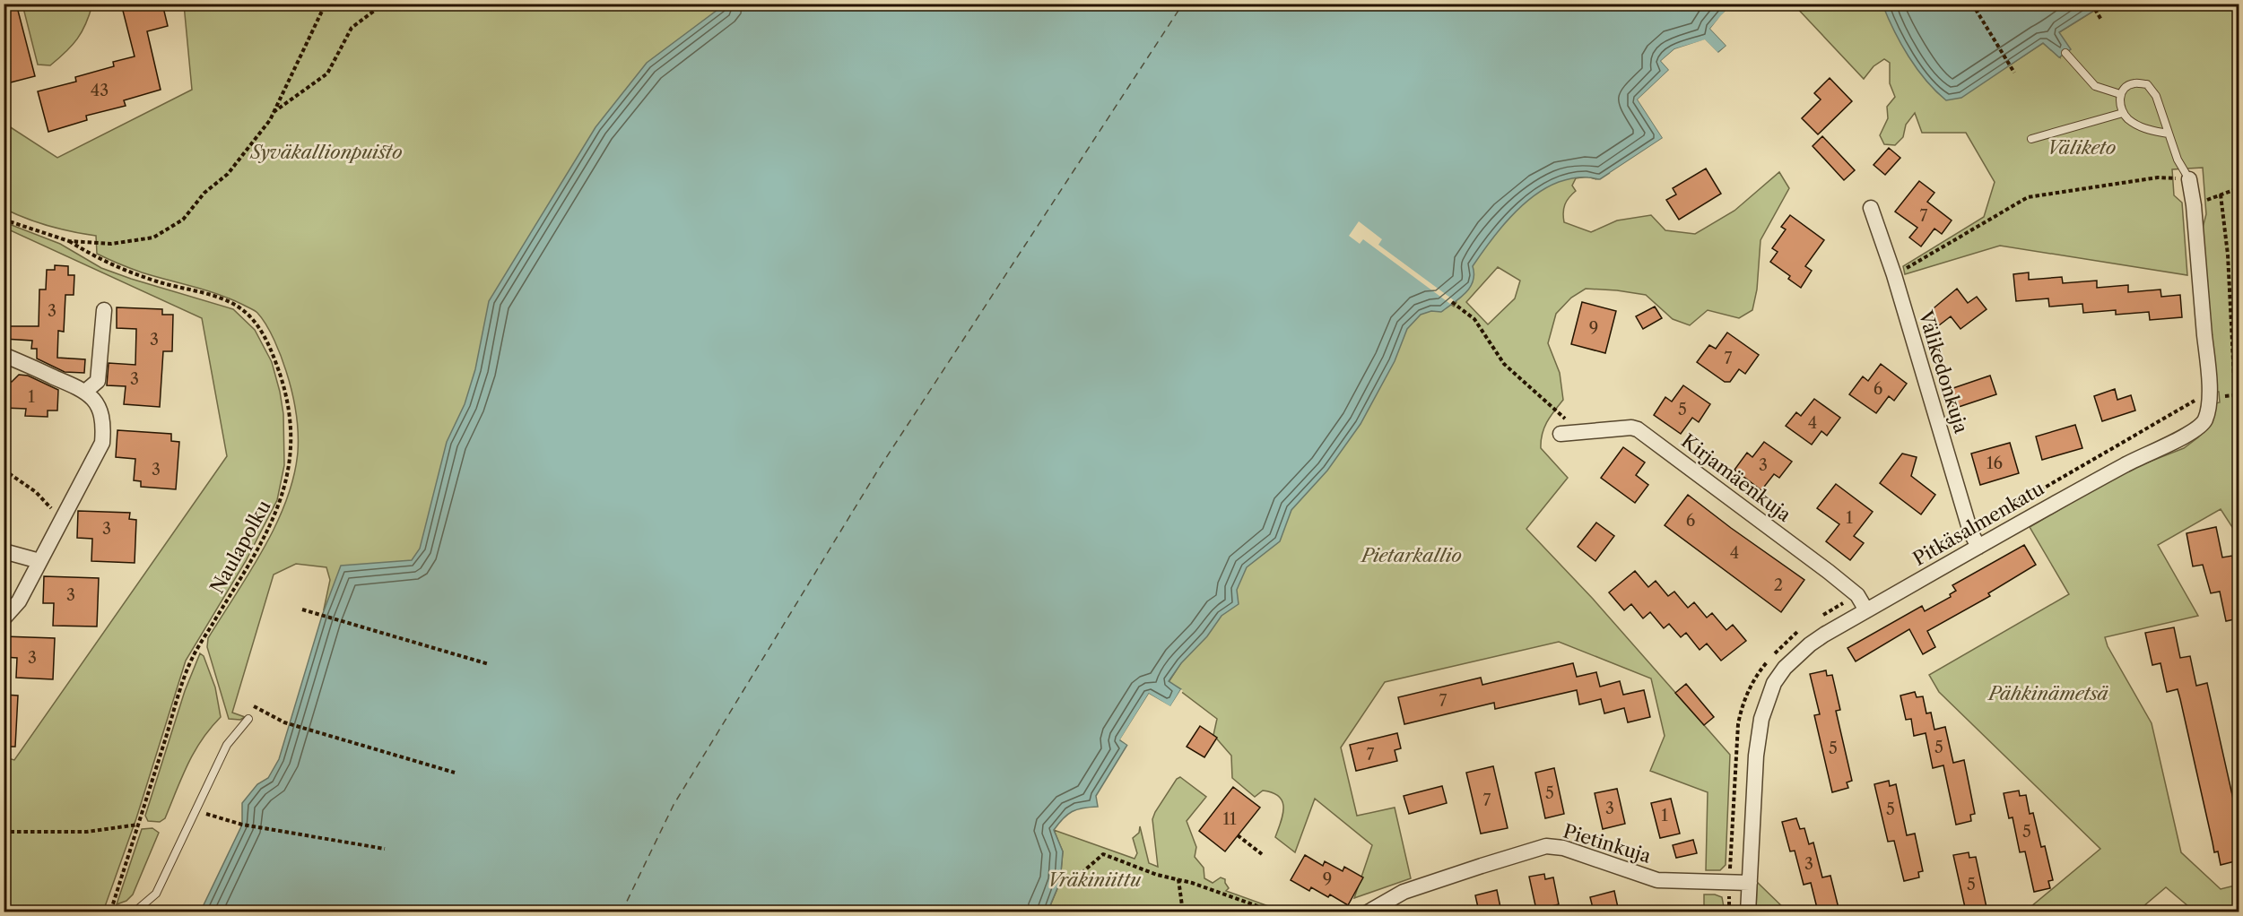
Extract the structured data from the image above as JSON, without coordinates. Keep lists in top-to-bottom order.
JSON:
{
  "streets": {
    "street": [
      "Välikedonkuja",
      "Kirjamäenkuja",
      "Pitkäsalmenkatu",
      "Pietinkuja"
    ],
    "path": ["Naulapolku"]
  },
  "crossings": [
    ["Välikedonkuja", "Pitkäsalmenkatu"],
    ["Kirjamäenkuja", "Pitkäsalmenkatu"],
    ["Pitkäsalmenkatu", "Pietinkuja"]
  ],
  "parks": [
    "Väliketo",
    "Syväkallionpuisto",
    "Pietarkallio",
    "Pähkinämetsä",
    "Vräkiniittu"
  ],
  "house_numbers": [
    "43",
    "7",
    "3",
    "9",
    "3",
    "7",
    "3",
    "6",
    "1",
    "5",
    "4",
    "16",
    "3",
    "3",
    "1",
    "6",
    "3",
    "4",
    "2",
    "3",
    "3",
    "7",
    "5",
    "5",
    "7",
    "5",
    "7",
    "3",
    "5",
    "1",
    "11",
    "5",
    "3",
    "9",
    "5"
  ]
}
